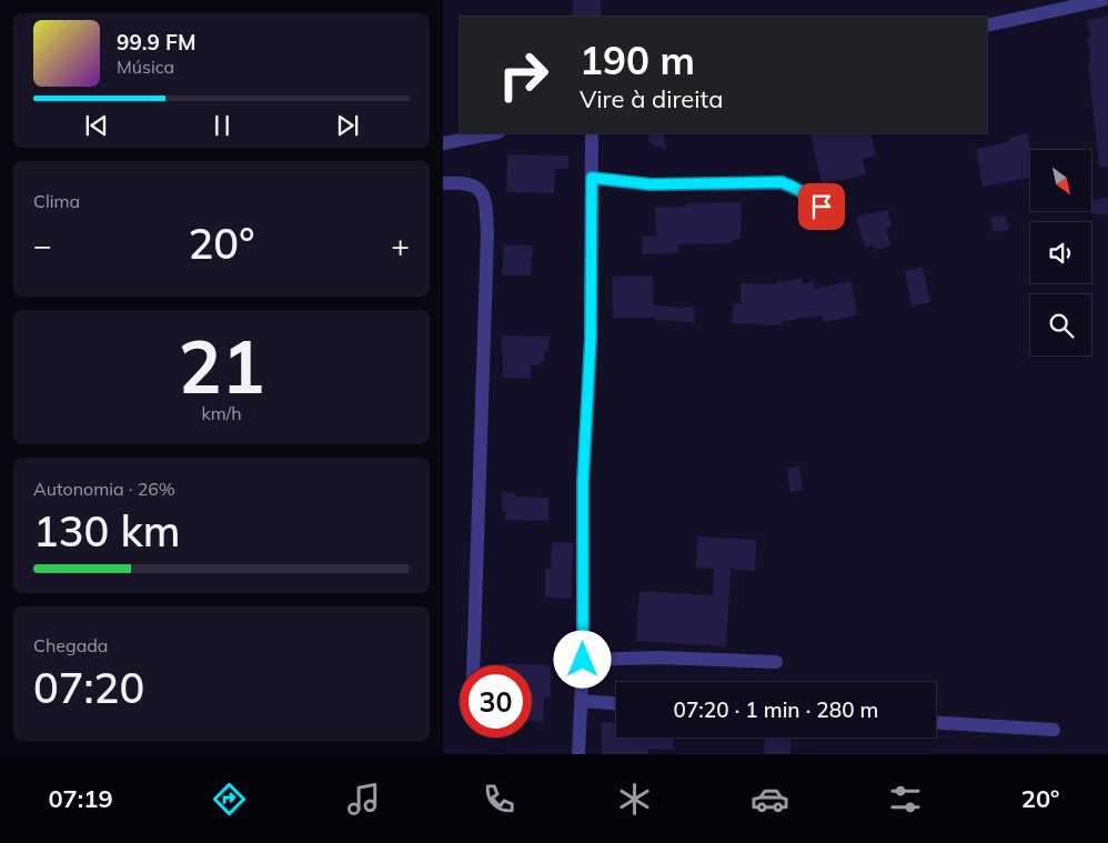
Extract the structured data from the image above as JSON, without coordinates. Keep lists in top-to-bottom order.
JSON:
{
  "north": "bottom right",
  "page": {
    "turn": ["190 m", "Vire à direita"],
    "song": ["99.9 FM", "Música"],
    "tile": [
      "Clima",
      ["21", "km/h"],
      ["Autonomia · 26%", "130 km"],
      ["Chegada", "07:20"]
    ],
    "heat": ["−", "20°", "+"],
    "limit": "30",
    "trip": "07:20 · 1 min · 280 m",
    "tabs": ["07:19", "20°"]
  }
}
